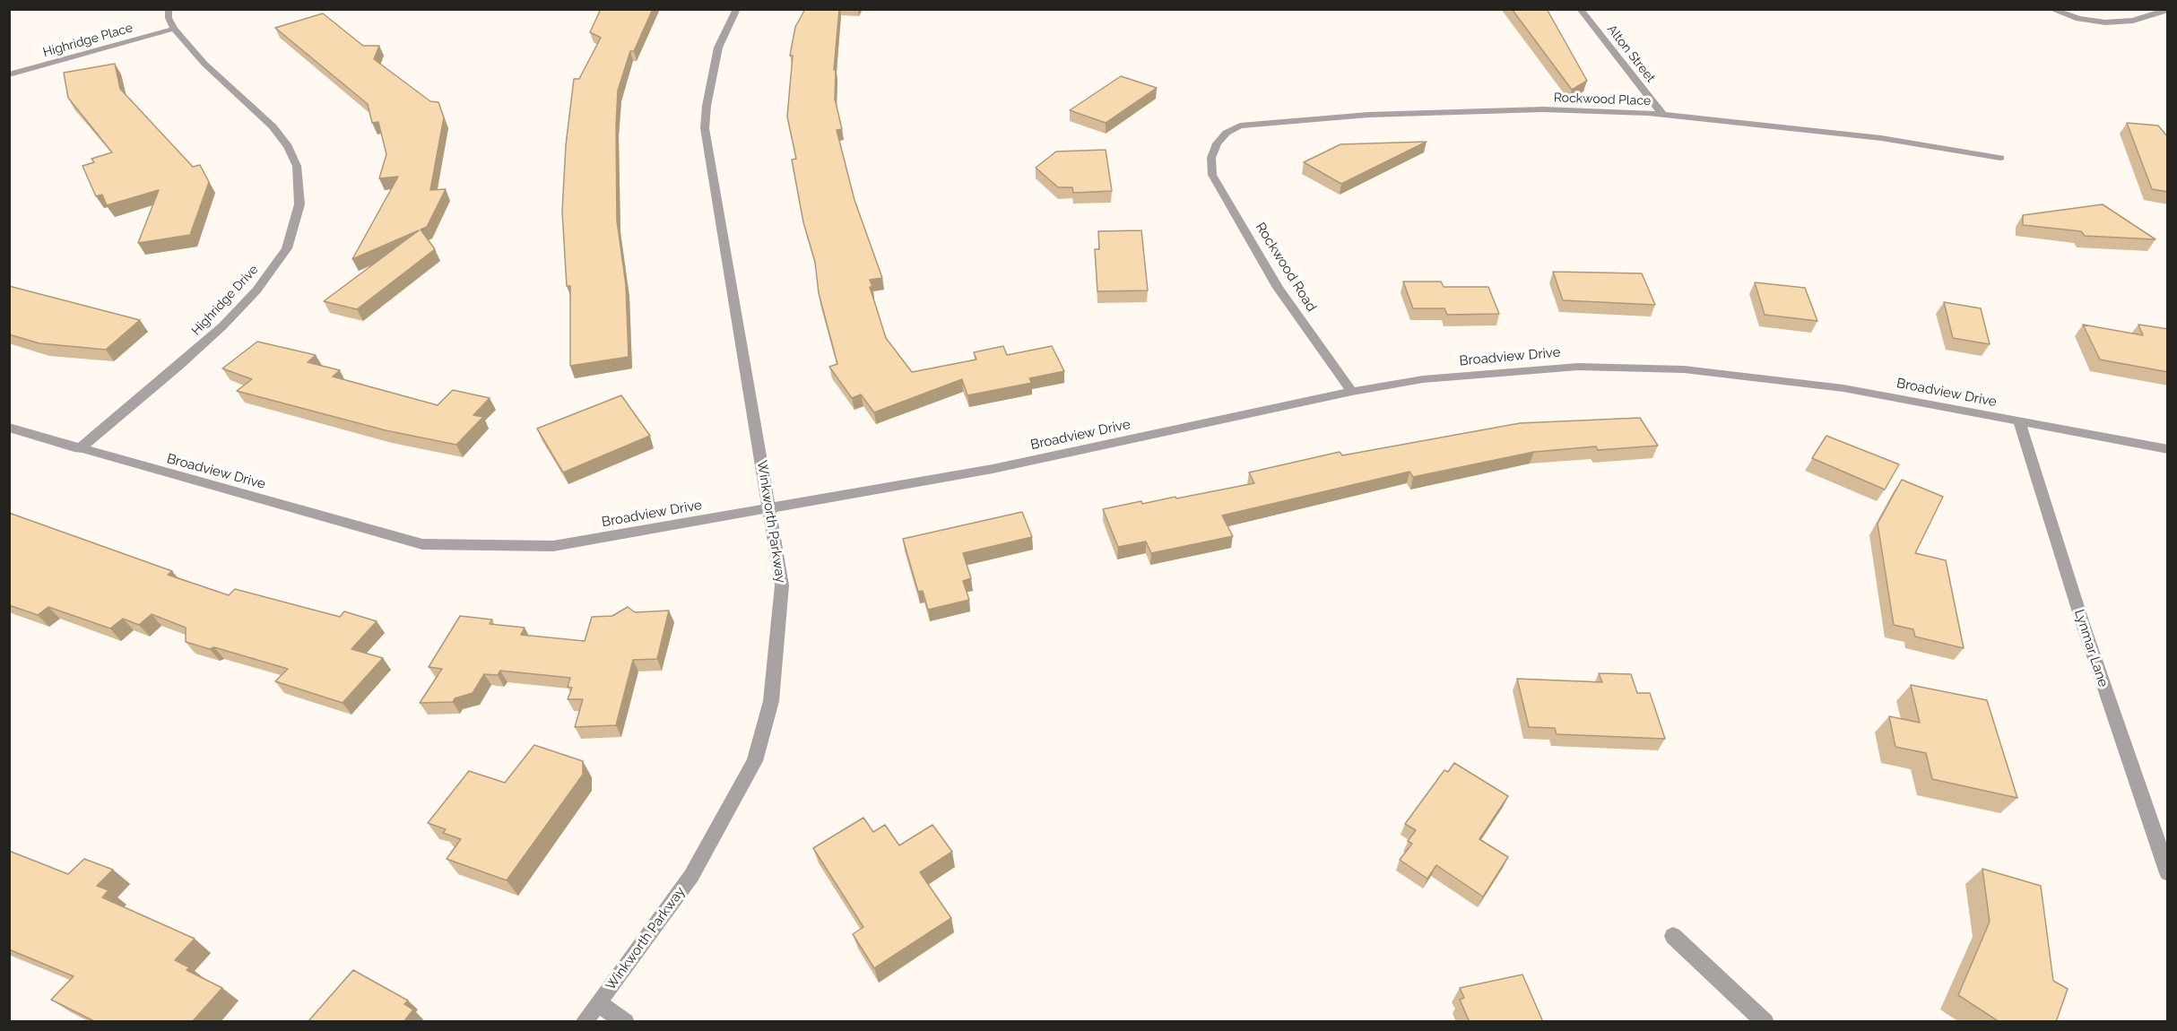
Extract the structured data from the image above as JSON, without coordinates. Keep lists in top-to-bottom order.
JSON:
{
  "streets": {
    "street": [
      "Highridge Place",
      "Alton Street",
      "Rockwood Place",
      "Rockwood Road",
      "Highridge Drive",
      "Broadview Drive",
      "Winkworth Parkway",
      "Lynmar Lane"
    ]
  },
  "crossings": [
    ["Highridge Place", "Highridge Drive"],
    ["Alton Street", "Rockwood Place"],
    ["Rockwood Place", "Rockwood Road"],
    ["Rockwood Road", "Broadview Drive"],
    ["Highridge Drive", "Broadview Drive"],
    ["Broadview Drive", "Winkworth Parkway"],
    ["Broadview Drive", "Lynmar Lane"]
  ]
}
